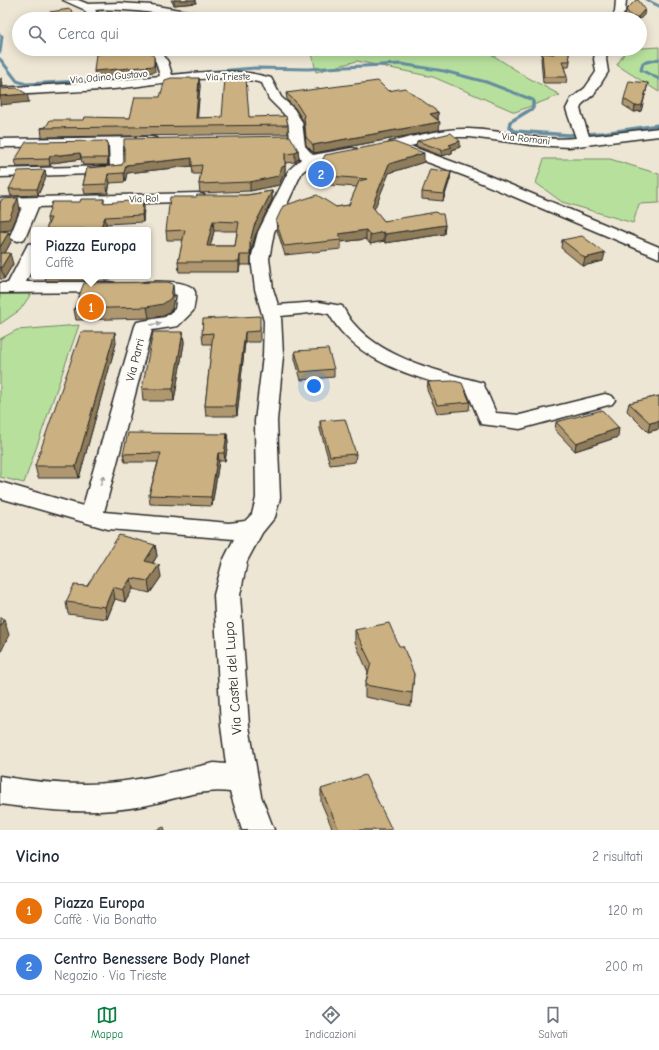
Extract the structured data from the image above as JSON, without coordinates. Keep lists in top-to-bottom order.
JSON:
{
  "streets": {
    "street": [
      "Via Odino Gustavo",
      "Via Trieste",
      "Via Romani",
      "Via Rol",
      "Via Parri",
      "Via Castel del Lupo"
    ]
  },
  "crossings": [
    ["Via Odino Gustavo", "Via Trieste"],
    ["Via Trieste", "Via Romani"],
    ["Via Trieste", "Via Castel del Lupo"],
    ["Via Romani", "Via Castel del Lupo"]
  ],
  "page": {
    "search": "Cerca qui",
    "pins": ["2", "1"],
    "popup": ["Piazza Europa", "Caffè"],
    "heading": ["Vicino", "2 risultati"],
    "list": [
      {
        "mark": "1",
        "name": "Piazza Europa",
        "note": "Caffè · Via Bonatto",
        "value": "120 m"
      },
      {
        "mark": "2",
        "name": "Centro Benessere Body Planet",
        "note": "Negozio · Via Trieste",
        "value": "200 m"
      }
    ],
    "nav": ["Mappa", "Indicazioni", "Salvati"]
  }
}
